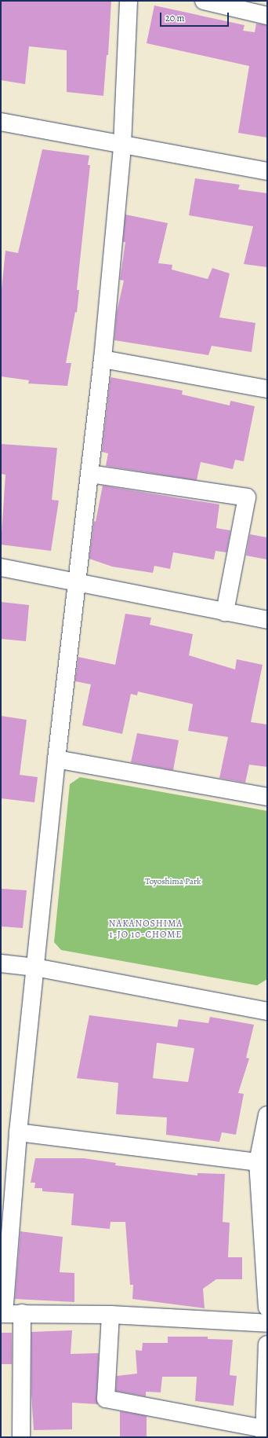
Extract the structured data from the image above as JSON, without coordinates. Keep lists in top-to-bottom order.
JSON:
{
  "districts": ["NAKANOSHIMA 1-JO 10-CHOME"],
  "parks": ["Toyoshima Park"],
  "scale_bar": "20 m"
}
